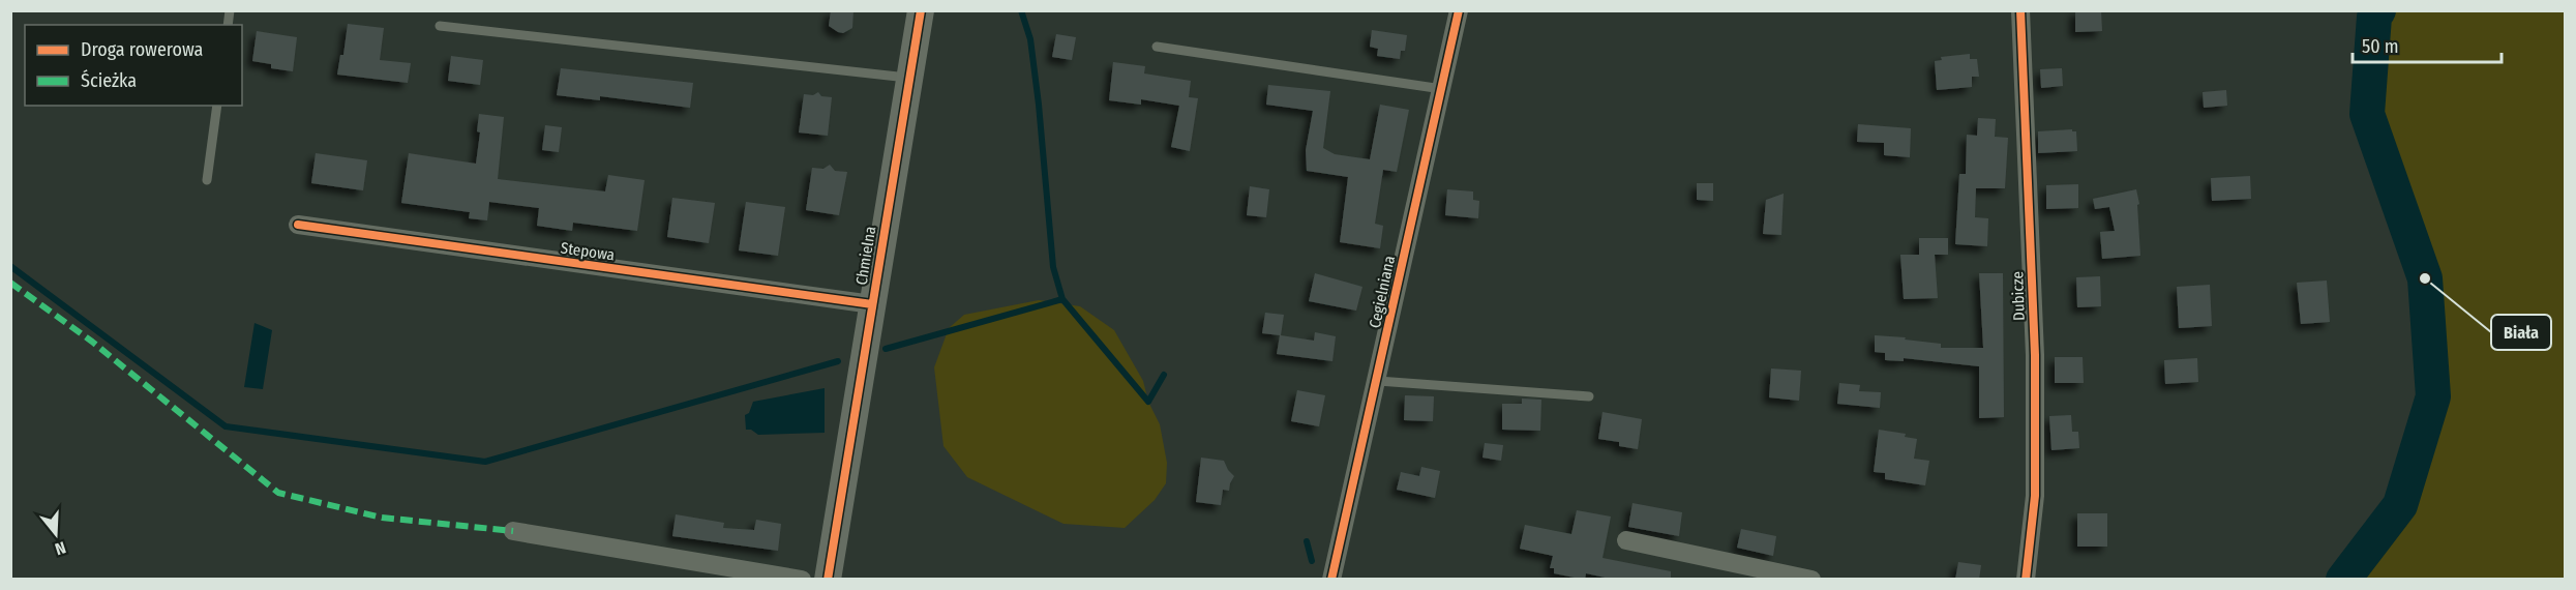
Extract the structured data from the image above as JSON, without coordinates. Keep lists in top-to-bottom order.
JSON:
{
  "streets": {
    "street": [
      "Stepowa",
      "Chmielna",
      "Cegielniana",
      "Dubicze"
    ]
  },
  "crossings": [
    ["Stepowa", "Chmielna"]
  ],
  "places": ["Biała"],
  "legend": ["Droga rowerowa", "Ścieżka"],
  "scale_bar": "50 m",
  "north": "bottom"
}
